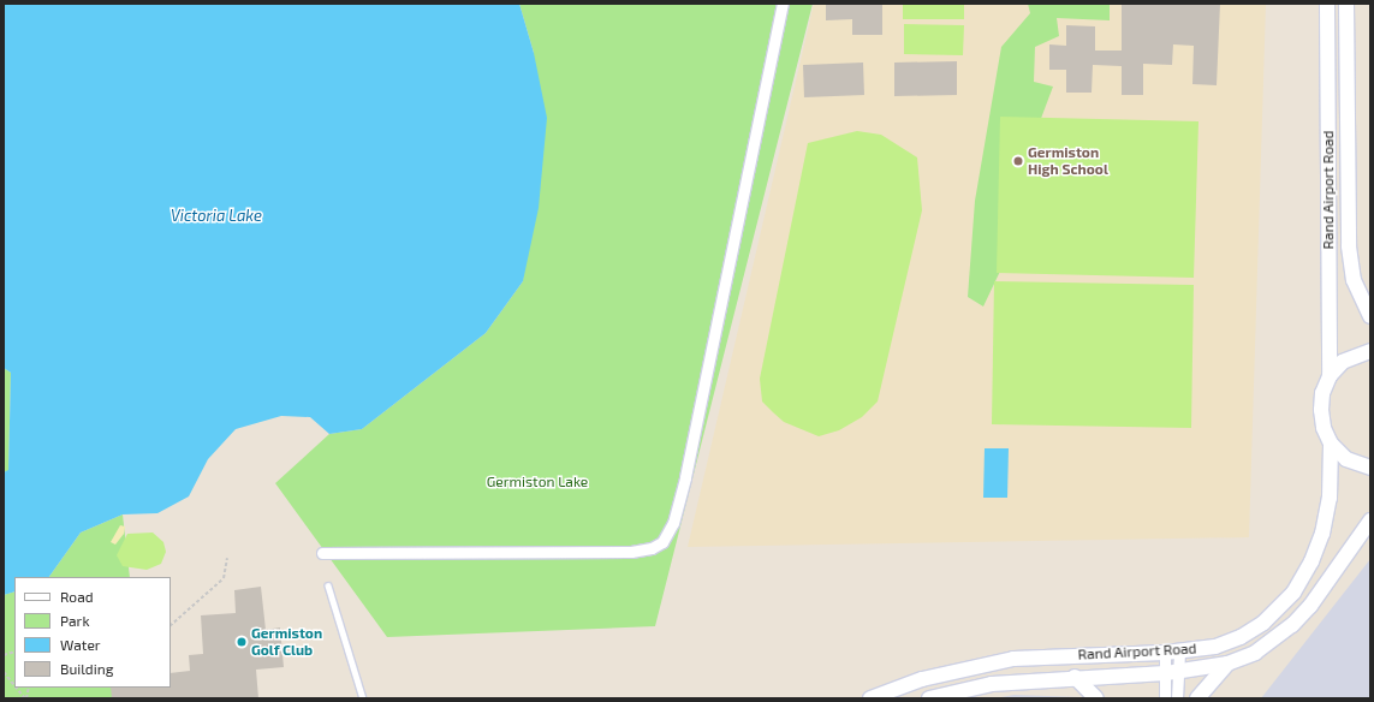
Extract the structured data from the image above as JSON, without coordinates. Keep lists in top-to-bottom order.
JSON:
{
  "streets": {
    "street": ["Rand Airport Road"]
  },
  "water": ["Victoria Lake"],
  "parks": ["Germiston Lake"],
  "places": ["Germiston High School", "Germiston Golf Club"],
  "legend": [
    "Road",
    "Park",
    "Water",
    "Building"
  ]
}
